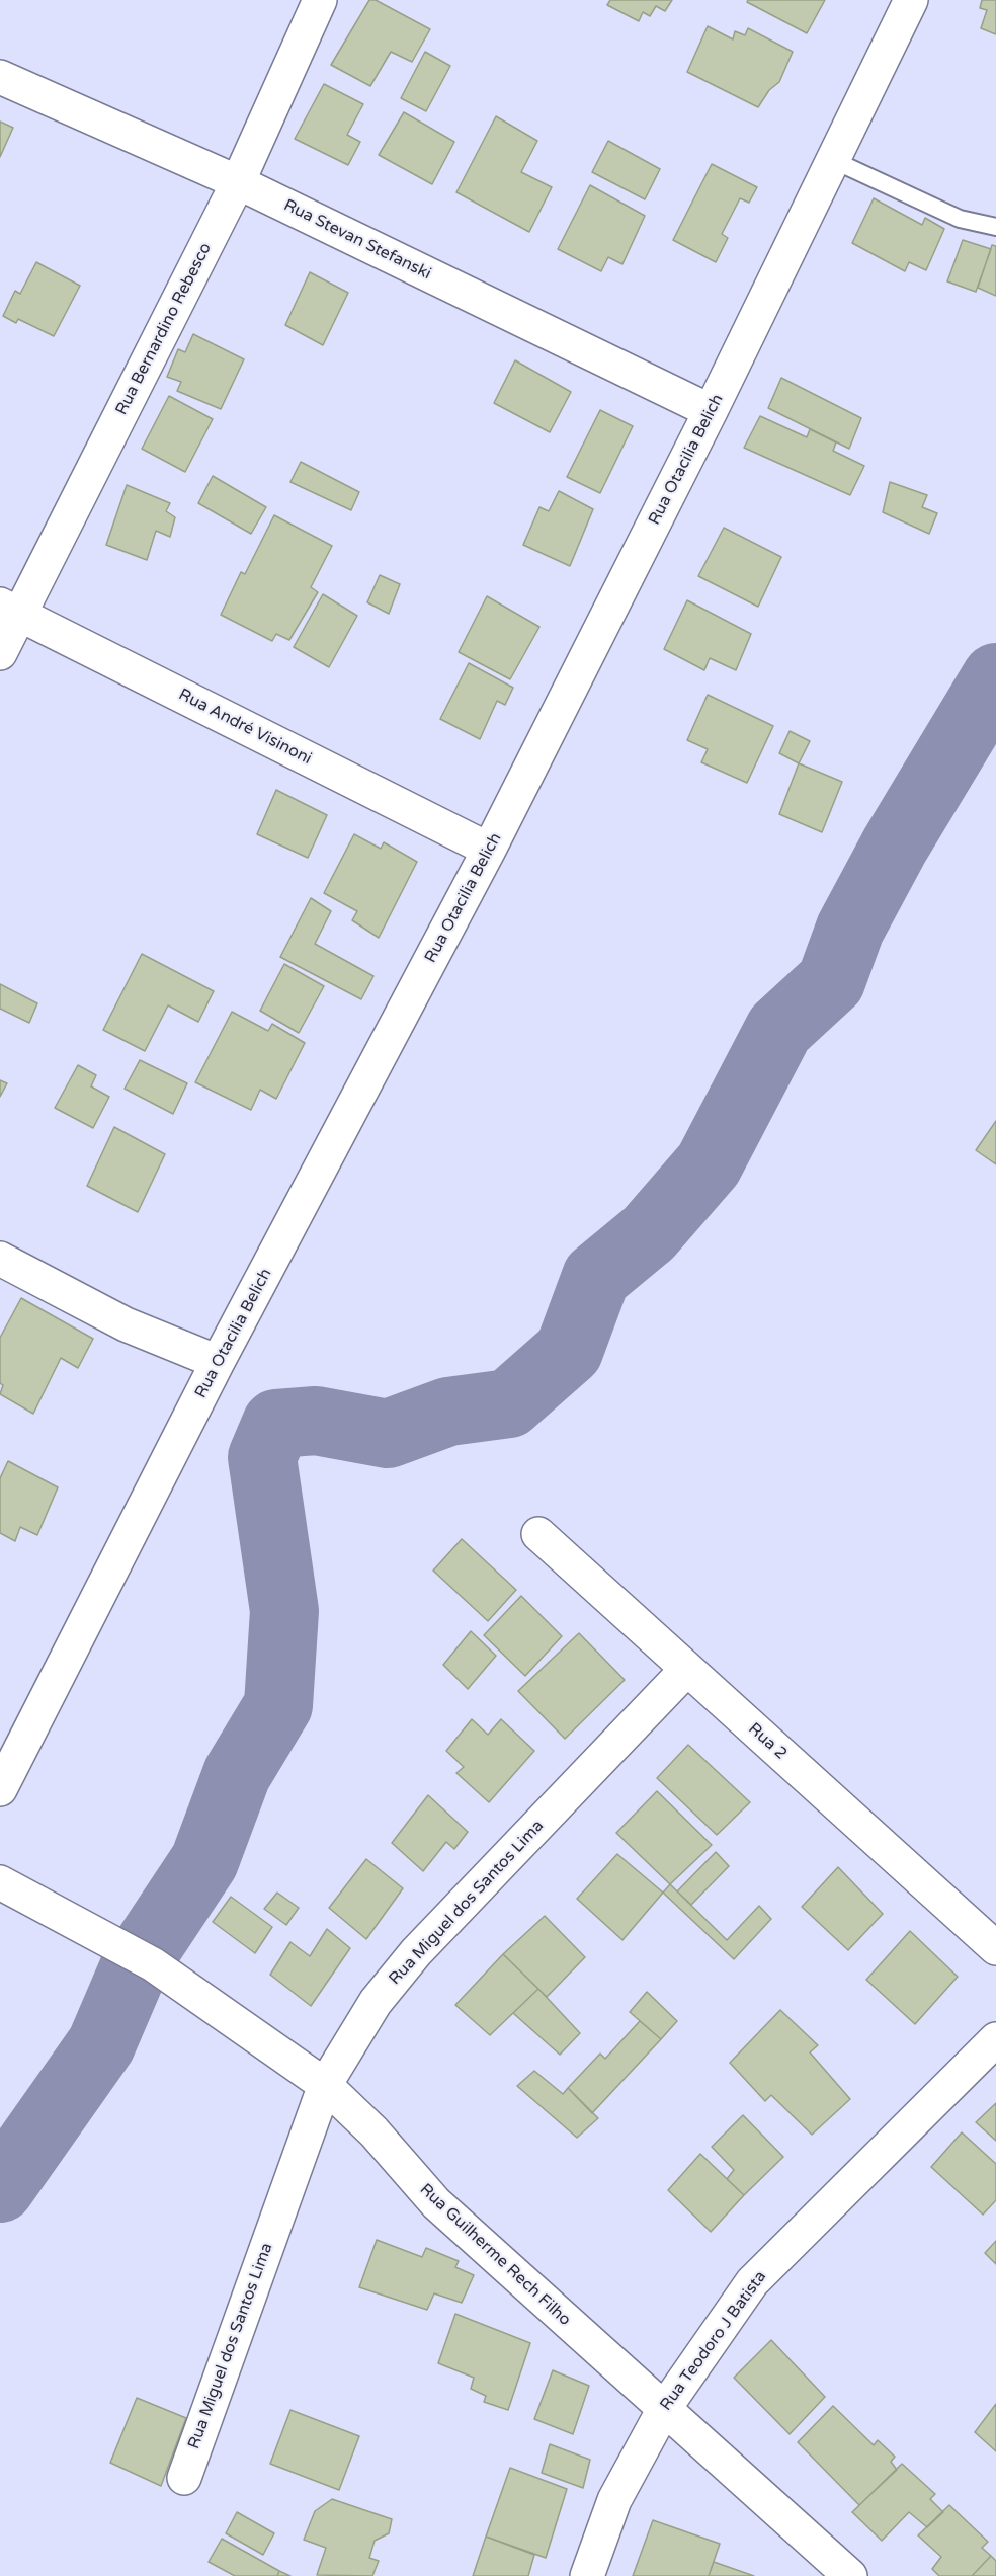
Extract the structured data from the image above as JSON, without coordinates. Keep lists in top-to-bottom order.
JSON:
{
  "streets": {
    "street": [
      "Rua Stevan Stefanski",
      "Rua Bernardino Rebesco",
      "Rua Otacilia Belich",
      "Rua André Visinoni",
      "Rua 2",
      "Rua Miguel dos Santos Lima",
      "Rua Guilherme Rech Filho",
      "Rua Teodoro J Batista"
    ]
  },
  "crossings": [
    ["Rua Stevan Stefanski", "Rua Bernardino Rebesco"],
    ["Rua Stevan Stefanski", "Rua Otacilia Belich"],
    ["Rua Bernardino Rebesco", "Rua André Visinoni"],
    ["Rua Otacilia Belich", "Rua André Visinoni"],
    ["Rua 2", "Rua Miguel dos Santos Lima"],
    ["Rua Miguel dos Santos Lima", "Rua Guilherme Rech Filho"],
    ["Rua Guilherme Rech Filho", "Rua Teodoro J Batista"]
  ]
}
